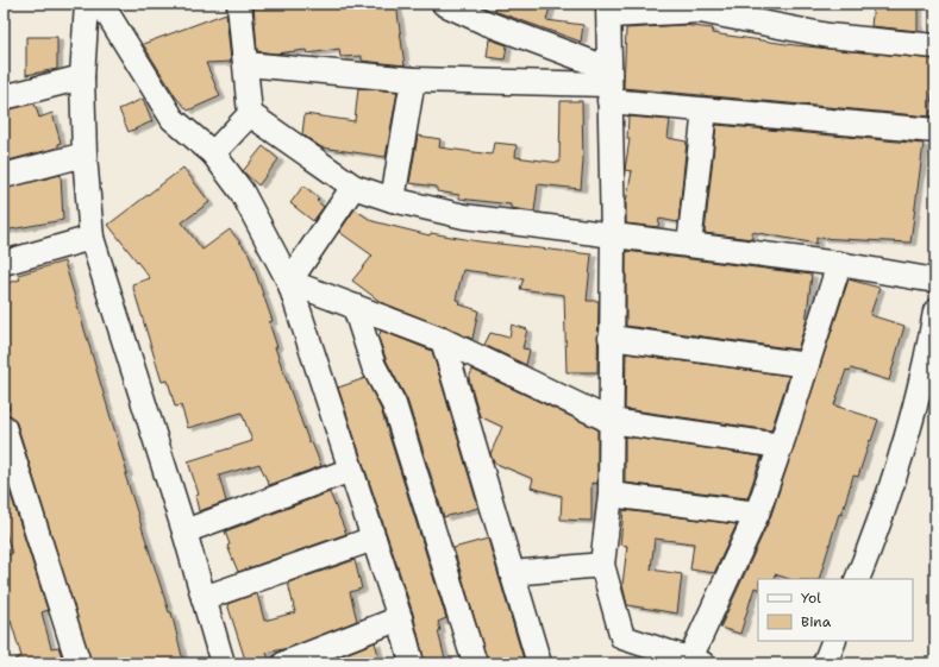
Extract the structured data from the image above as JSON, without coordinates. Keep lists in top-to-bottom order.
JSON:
{
  "legend": ["Yol", "Bina"]
}
